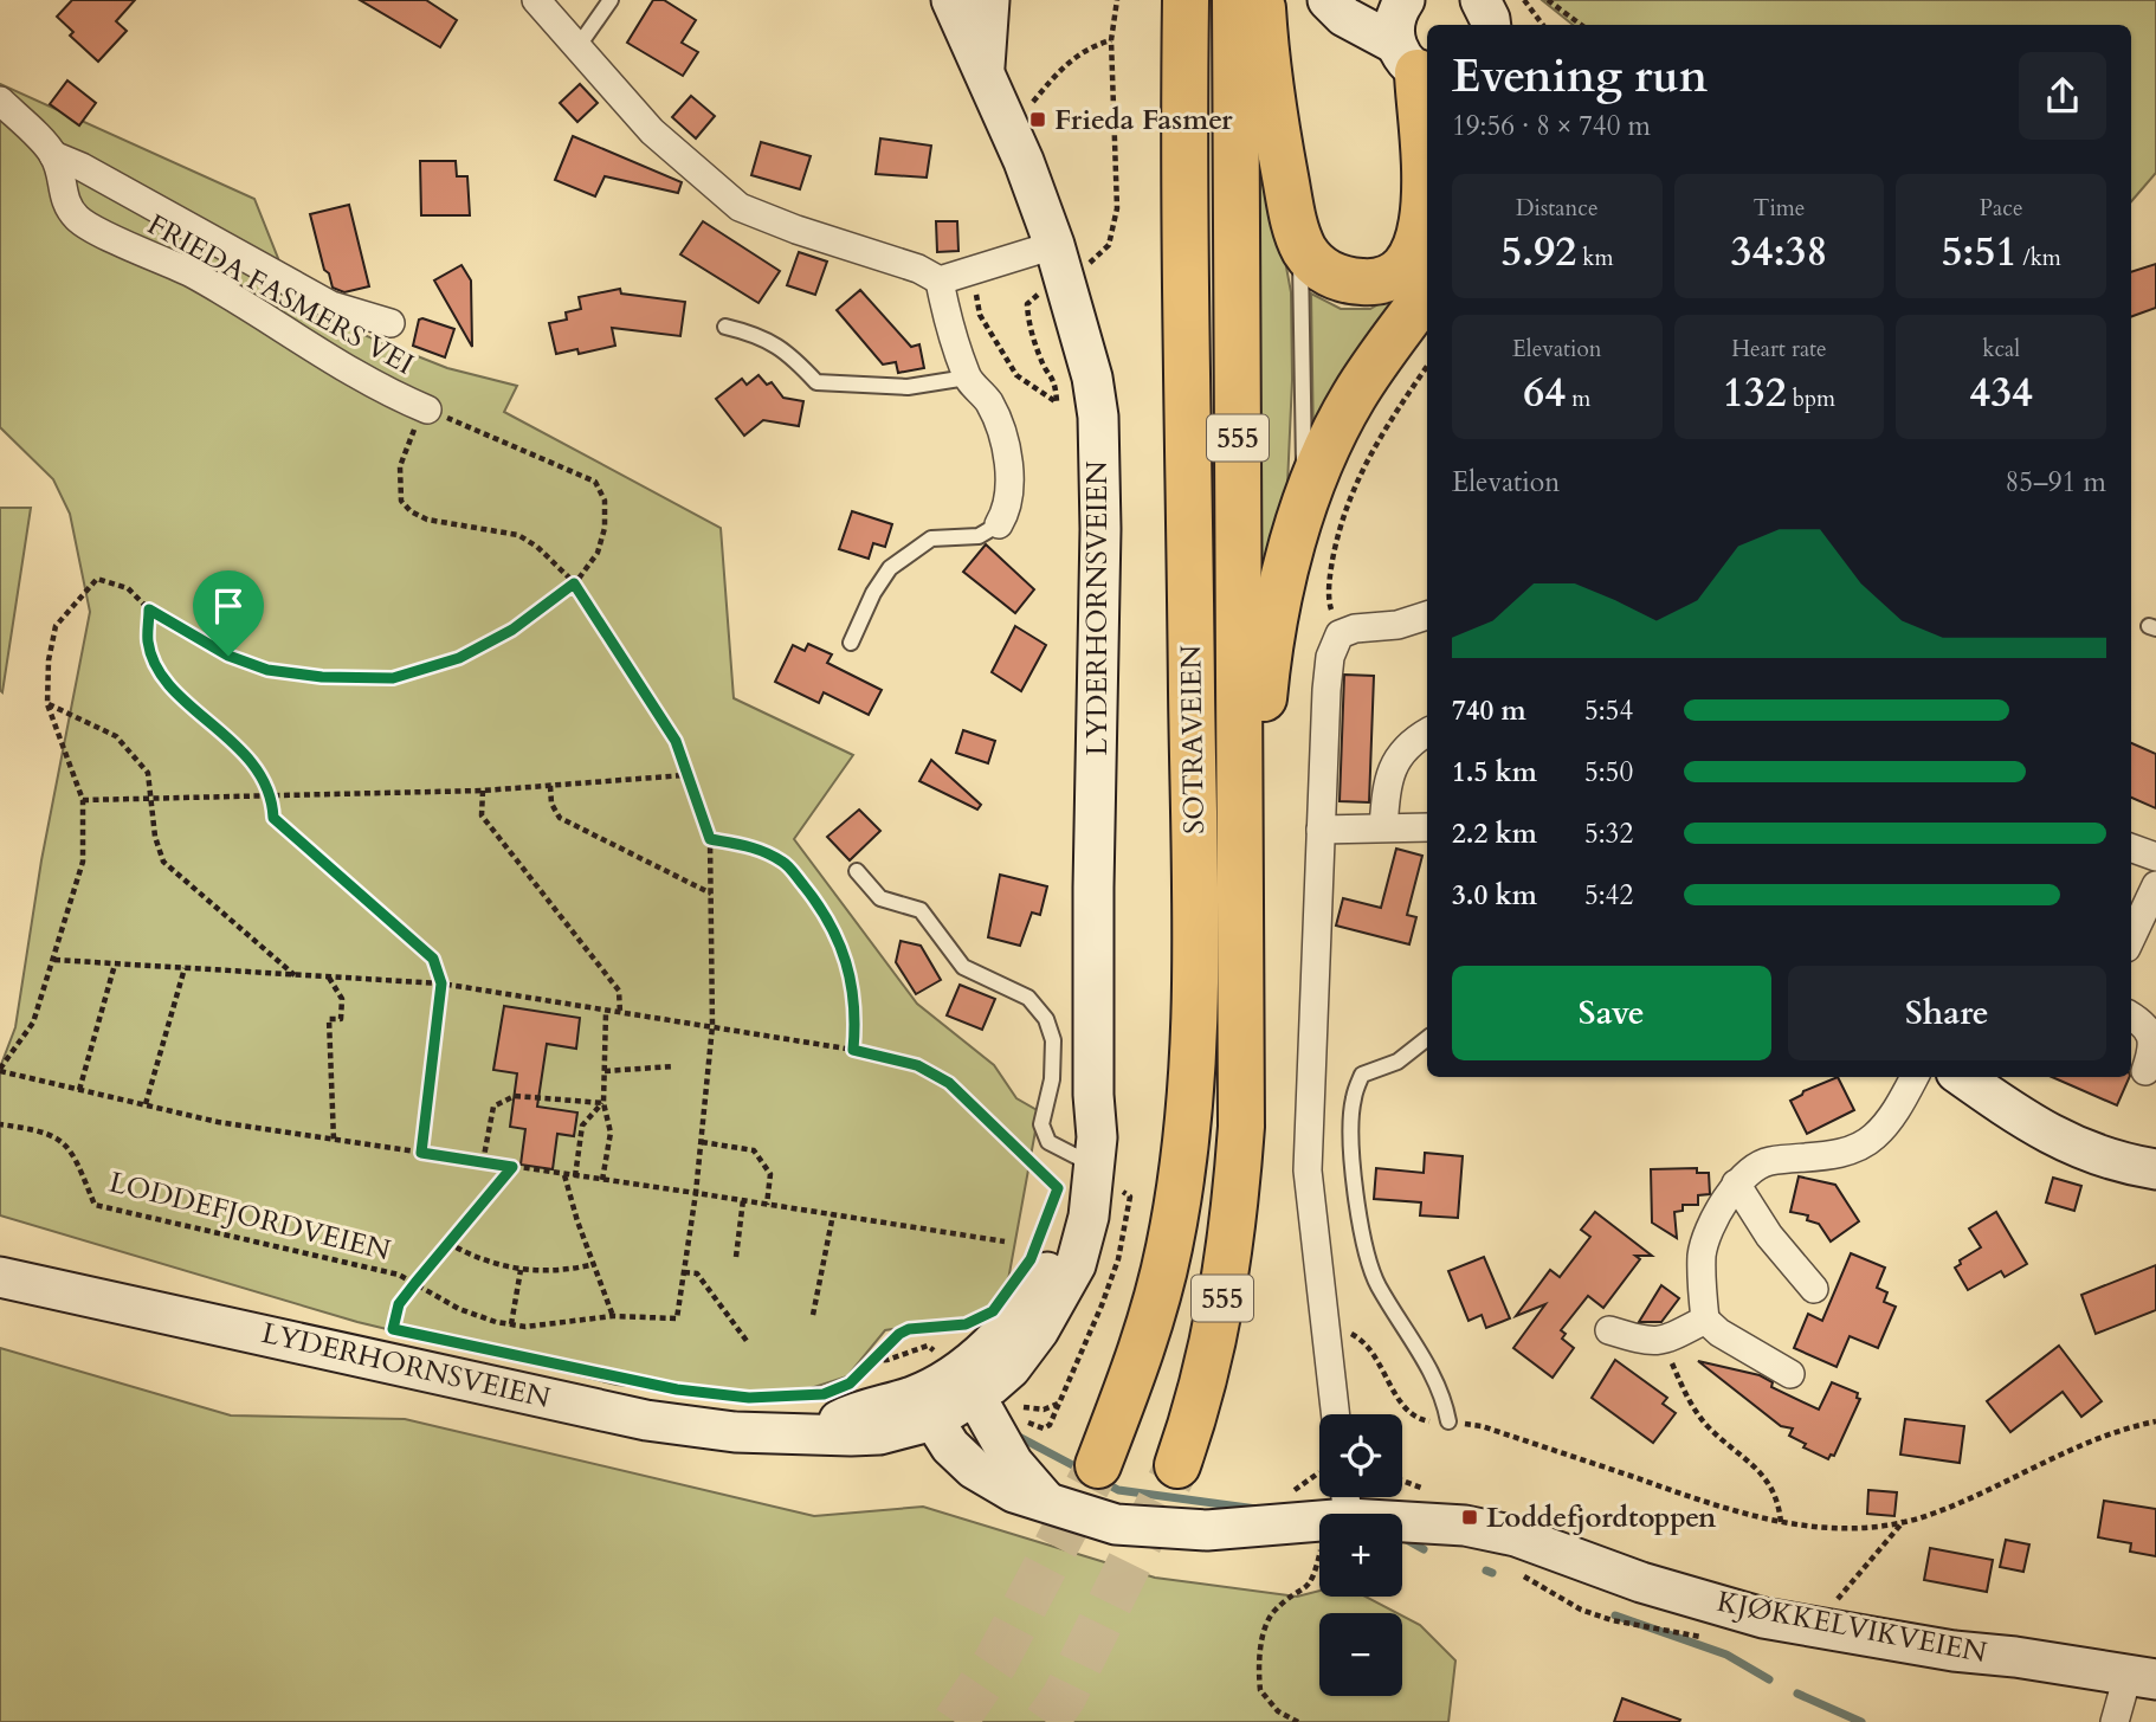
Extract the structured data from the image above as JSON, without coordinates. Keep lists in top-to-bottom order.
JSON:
{
  "streets": {
    "highway": ["555", "SOTRAVEIEN"],
    "main road": ["LYDERHORNSVEIEN", "KJØKKELVIKVEIEN"],
    "street": ["FRIEDA FASMERS VEI"],
    "path": ["LODDEFJORDVEIEN"]
  },
  "crossings": [
    ["555", "SOTRAVEIEN"],
    ["LYDERHORNSVEIEN", "KJØKKELVIKVEIEN"]
  ],
  "places": {
    "transit": ["Frieda Fasmer", "Loddefjordtoppen"]
  },
  "page": {
    "heading": ["Evening run", "19:56 · 8 × 740 m"],
    "stats": [
      ["Distance", "5.92 km"],
      ["Time", "34:38"],
      ["Pace", "5:51 /km"],
      ["Elevation", "64 m"],
      ["Heart rate", "132 bpm"],
      ["kcal", "434"]
    ],
    "chart": ["Elevation", "85–91 m"],
    "list": [
      {
        "name": "740 m",
        "note": "5:54"
      },
      {
        "name": "1.5 km",
        "note": "5:50"
      },
      {
        "name": "2.2 km",
        "note": "5:32"
      },
      {
        "name": "3.0 km",
        "note": "5:42"
      }
    ],
    "buttons": ["Save", "Share"],
    "map_buttons": ["+", "−"]
  }
}
